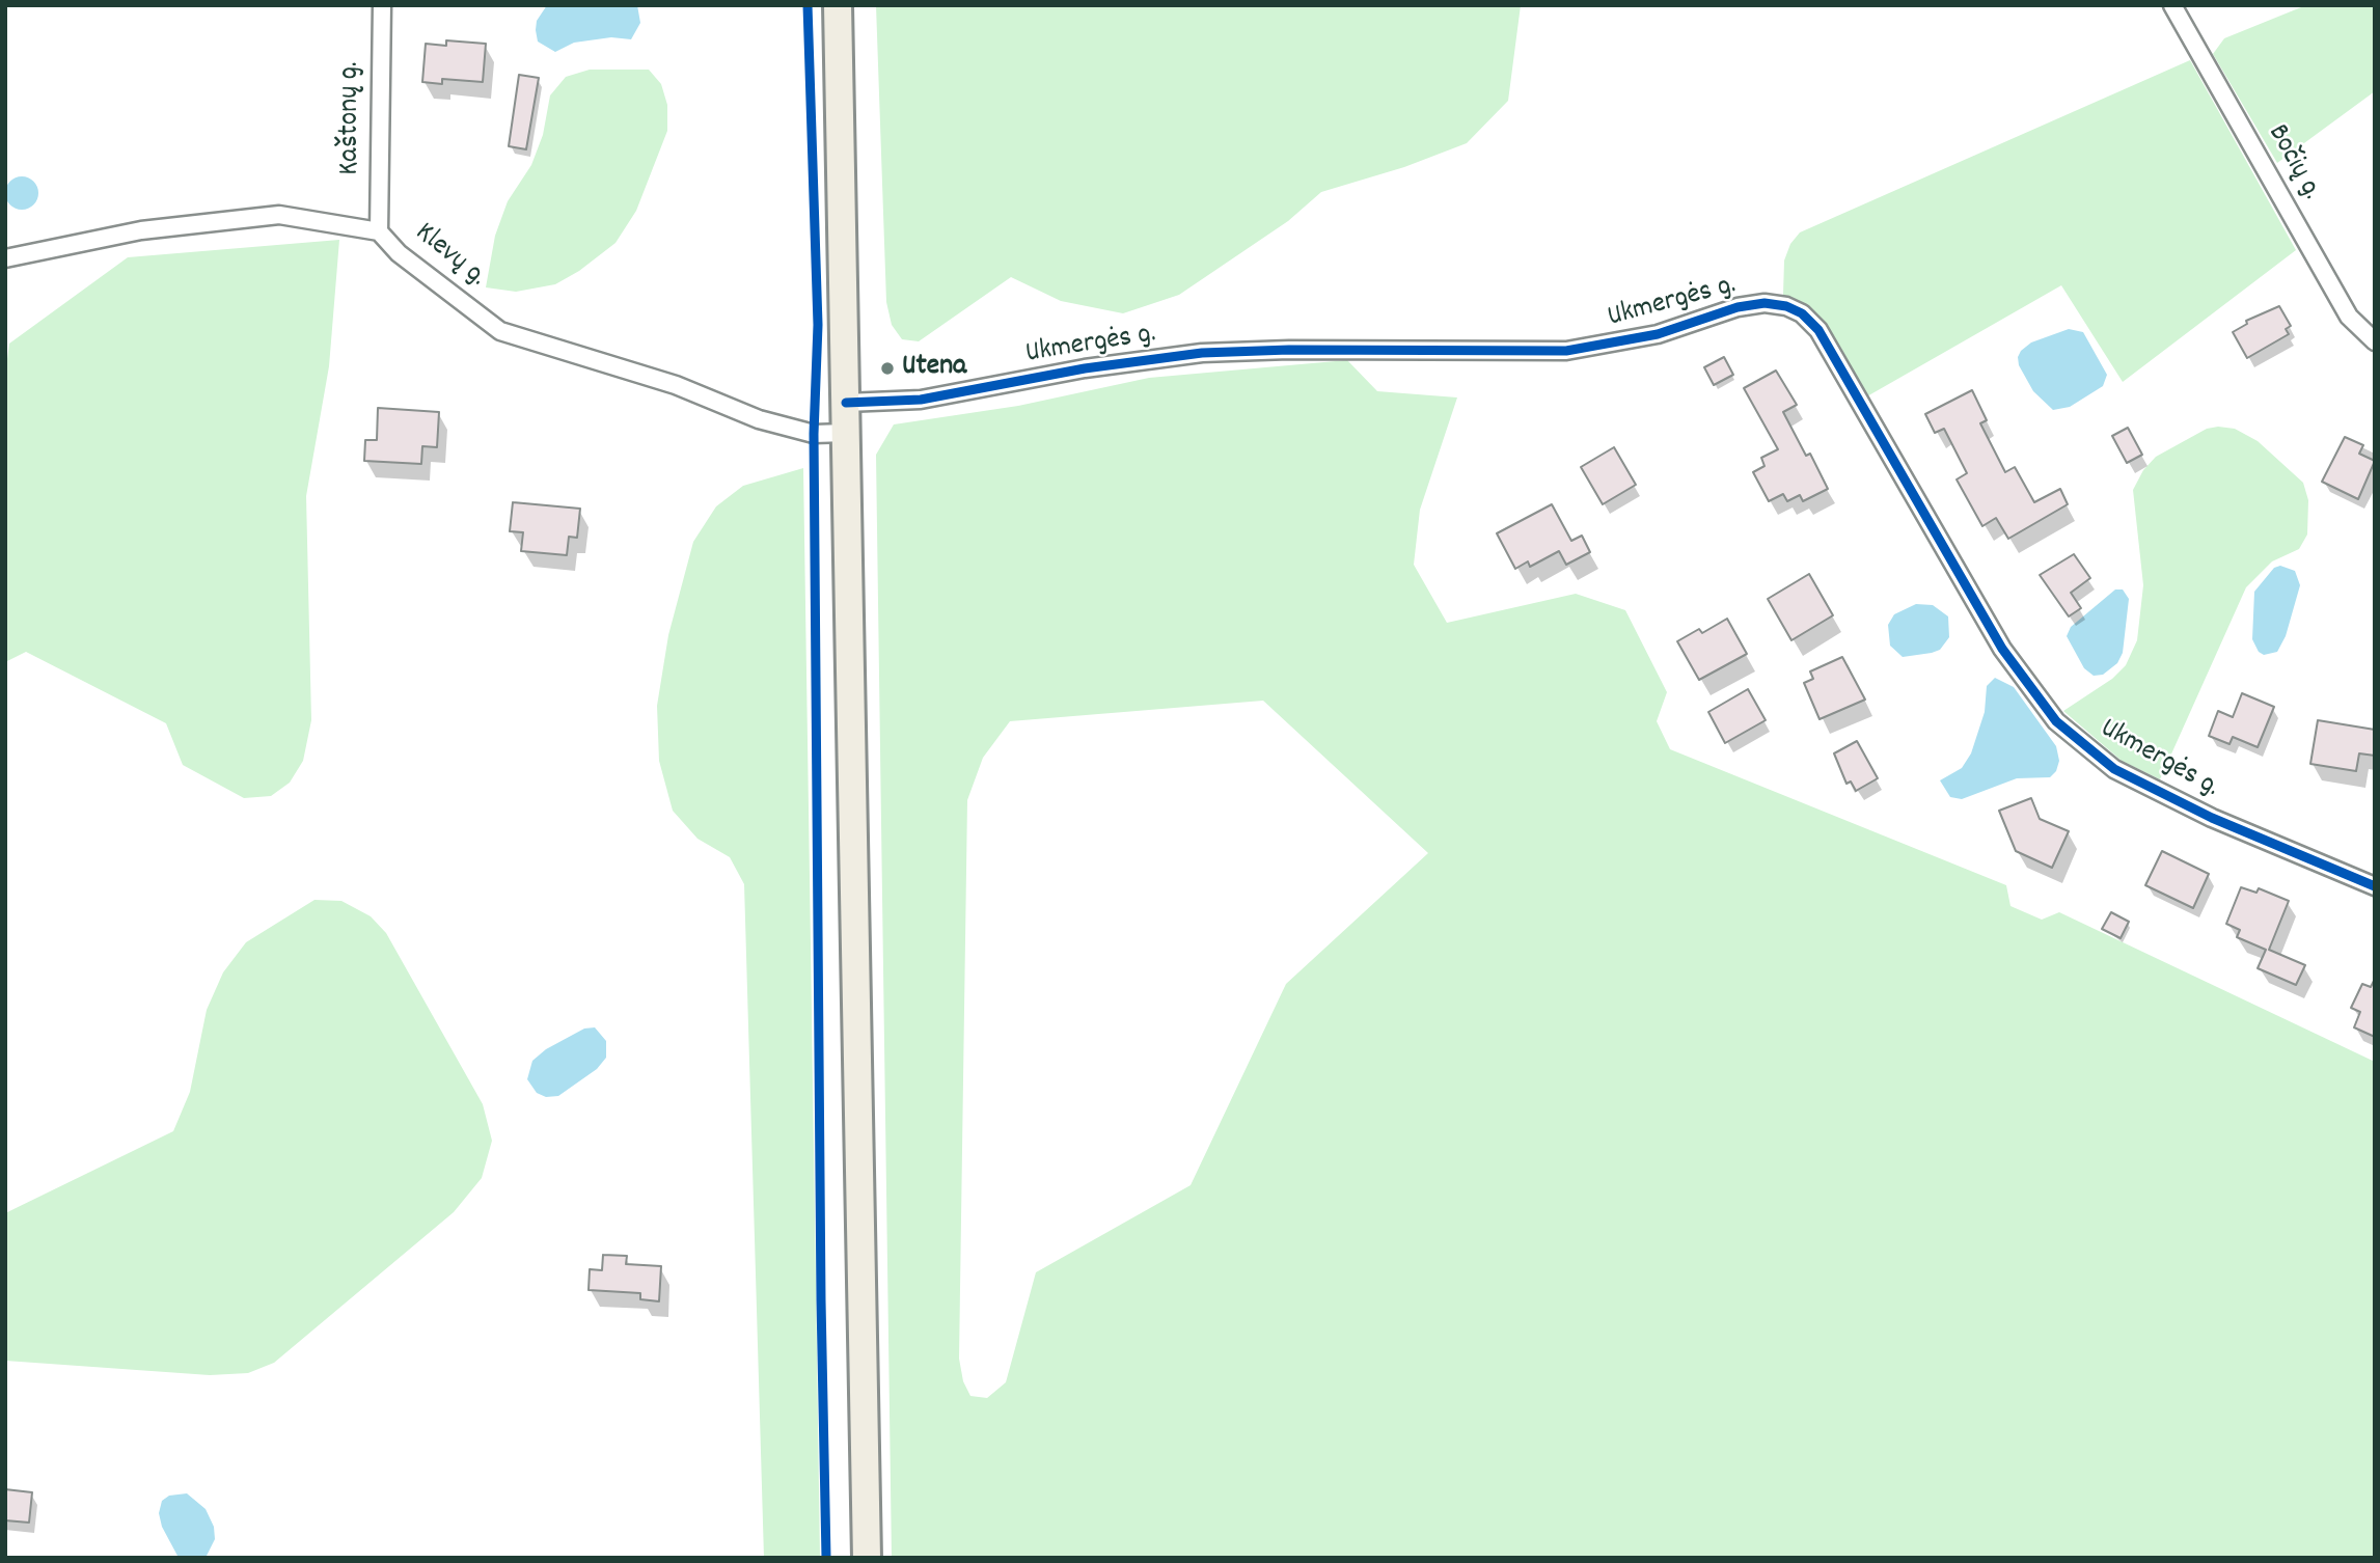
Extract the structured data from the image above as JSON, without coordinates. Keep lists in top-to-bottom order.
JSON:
{
  "streets": {
    "street": [
      "Kaštonų g.",
      "Bočių g.",
      "Klevų g.",
      "Ukmergės g."
    ]
  },
  "crossings": [
    ["Kaštonų g.", "Klevų g."]
  ],
  "places": ["Utena"]
}
